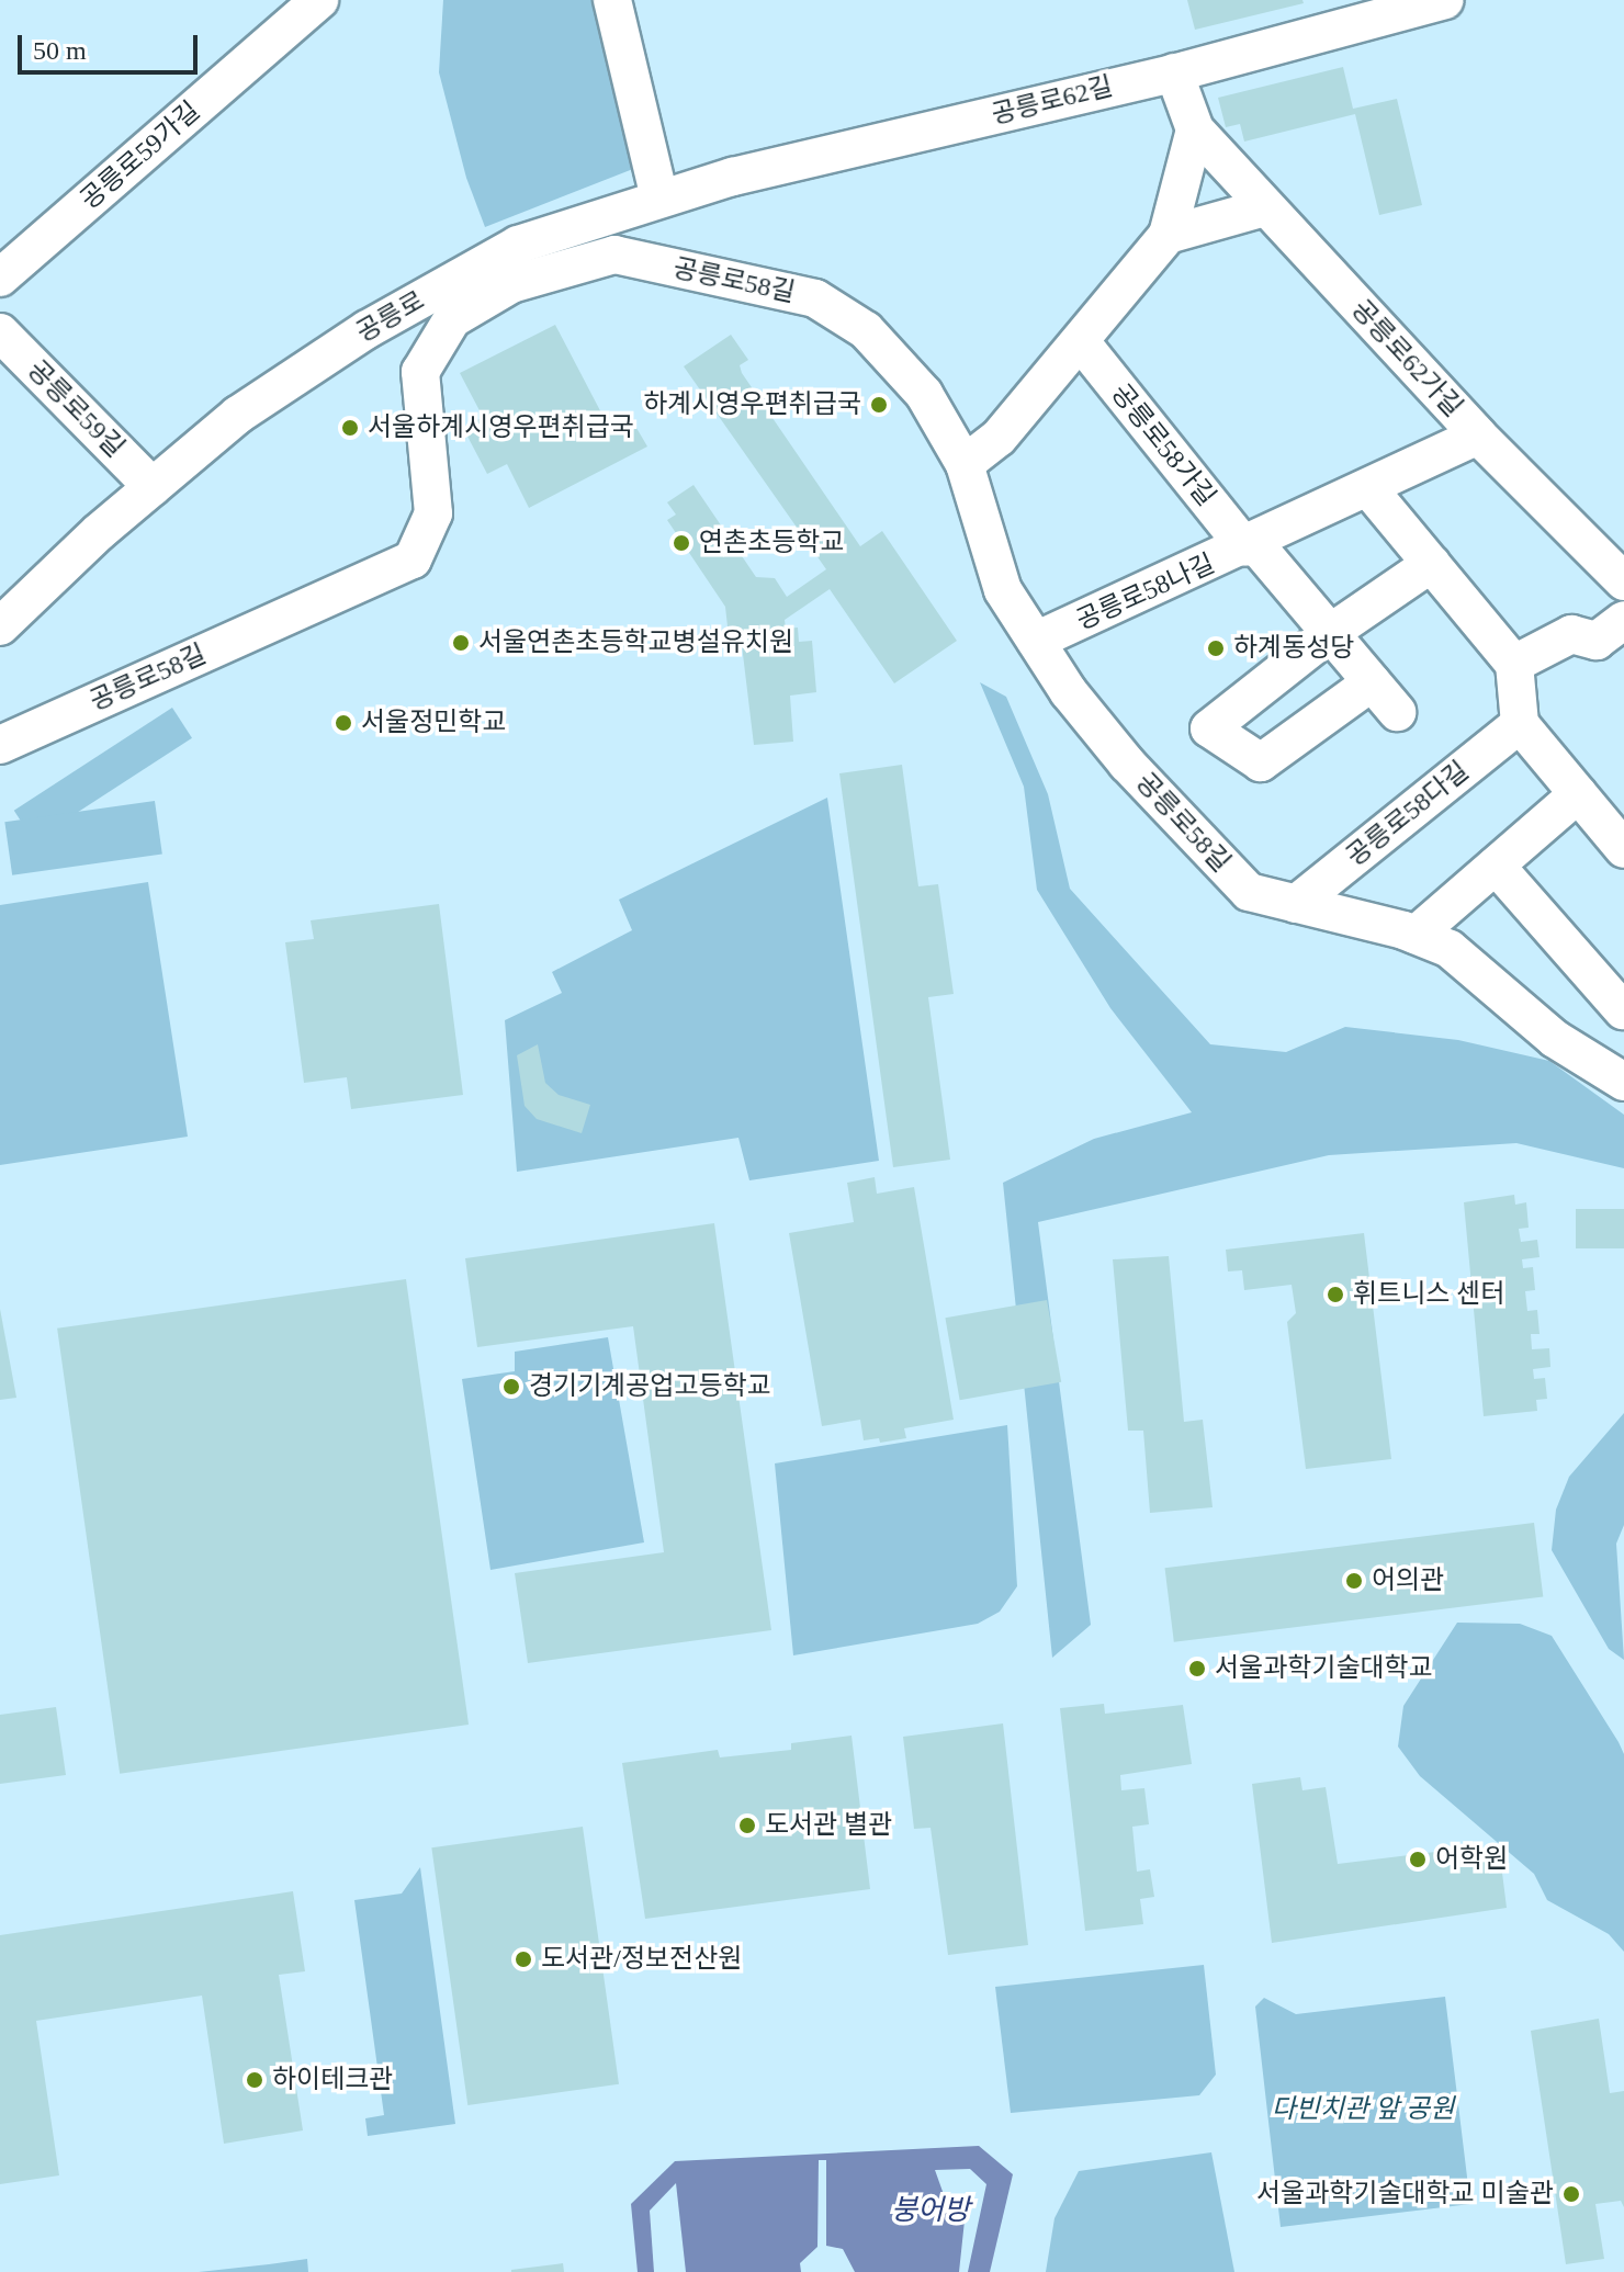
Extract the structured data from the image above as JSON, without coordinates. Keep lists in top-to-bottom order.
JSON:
{
  "streets": {
    "street": [
      "공릉로62길",
      "공릉로59가길",
      "공릉로58길",
      "공릉로",
      "공릉로62가길",
      "공릉로59길",
      "공릉로58가길",
      "공릉로58나길",
      "공릉로58다길"
    ]
  },
  "crossings": [
    ["공릉로62길", "공릉로"],
    ["공릉로62길", "공릉로62가길"],
    ["공릉로58길", "공릉로58나길"],
    ["공릉로58길", "공릉로58다길"],
    ["공릉로", "공릉로59길"],
    ["공릉로62가길", "공릉로58나길"],
    ["공릉로58가길", "공릉로58나길"]
  ],
  "water": ["붕어방"],
  "parks": ["다빈치관 앞 공원"],
  "places": [
    "하계시영우편취급국",
    "서울하계시영우편취급국",
    "연촌초등학교",
    "서울연촌초등학교병설유치원",
    "하계동성당",
    "서울정민학교",
    "휘트니스 센터",
    "경기기계공업고등학교",
    "어의관",
    "서울과학기술대학교",
    "도서관 별관",
    "어학원",
    "도서관/정보전산원",
    "하이테크관",
    "서울과학기술대학교 미술관"
  ],
  "scale_bar": "50 m"
}
